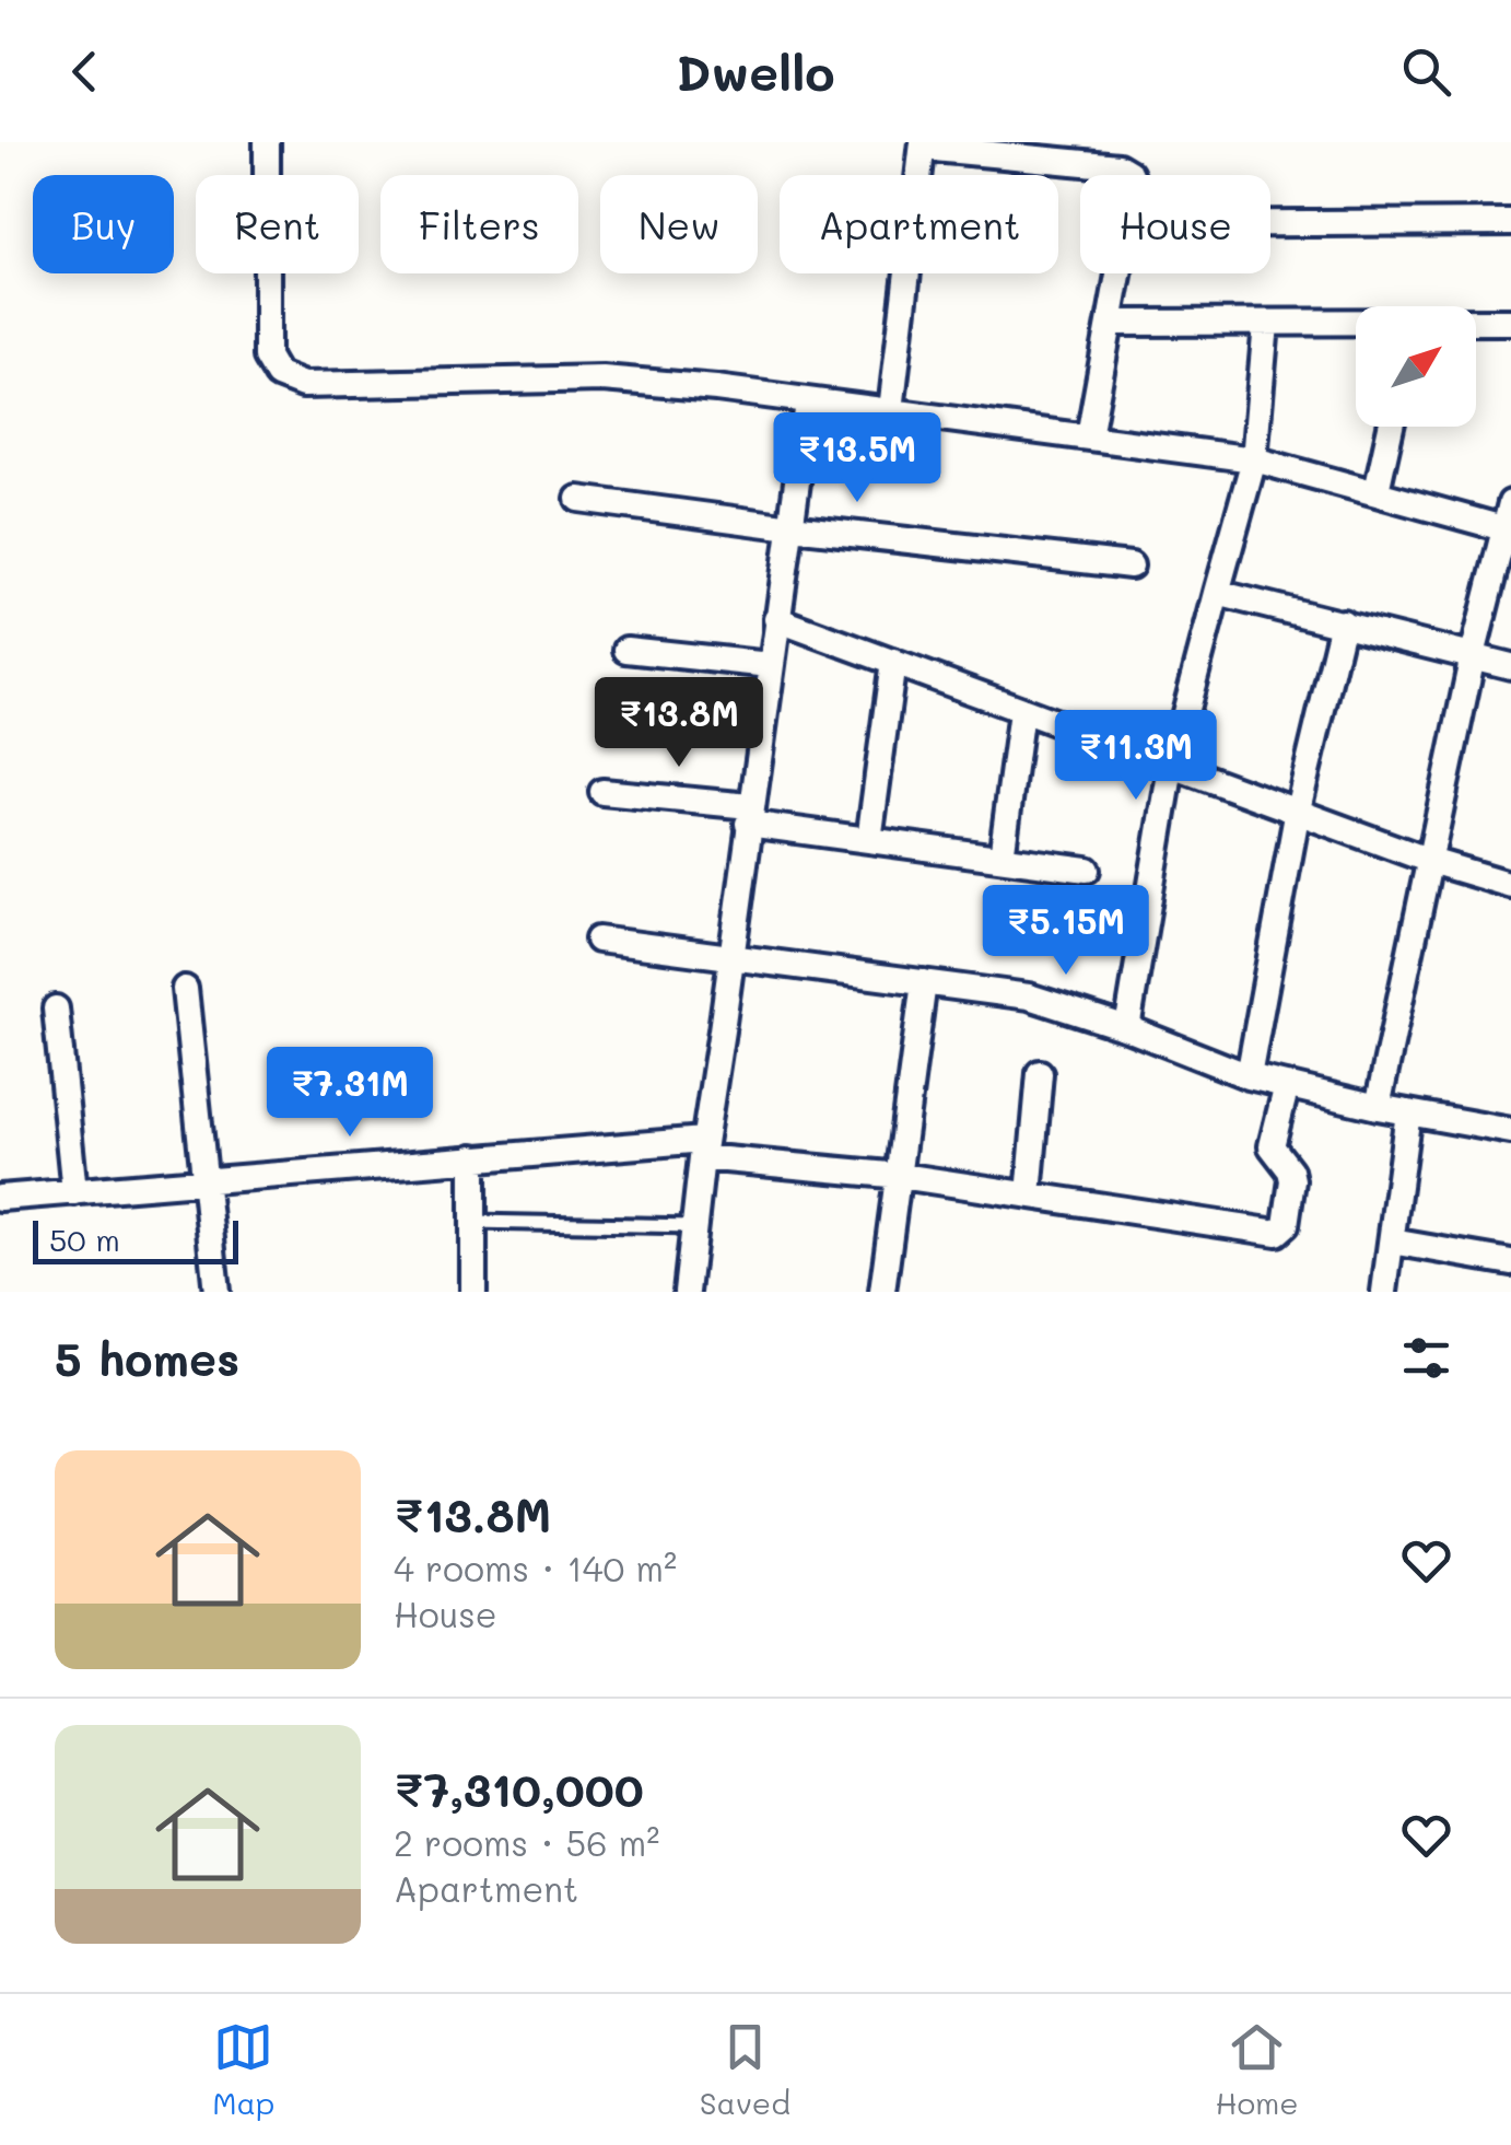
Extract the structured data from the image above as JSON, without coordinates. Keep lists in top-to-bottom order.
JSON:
{
  "scale_bar": "50 m",
  "north": "top right",
  "page": {
    "header": "Dwello",
    "chip": [
      "Buy",
      "Rent",
      "Filters",
      "New",
      "Apartment",
      "House"
    ],
    "price": [
      "₹13.5M",
      "₹13.8M",
      "₹11.3M",
      "₹5.15M",
      "₹7.31M"
    ],
    "scale": "50 m",
    "heading": "5 homes",
    "list": [
      {
        "name": "₹13.8M",
        "note": "4 rooms · 140 m² · House"
      },
      {
        "name": "₹7,310,000",
        "note": "2 rooms · 56 m² · Apartment"
      }
    ],
    "tabs": ["Map", "Saved", "Home"]
  }
}
